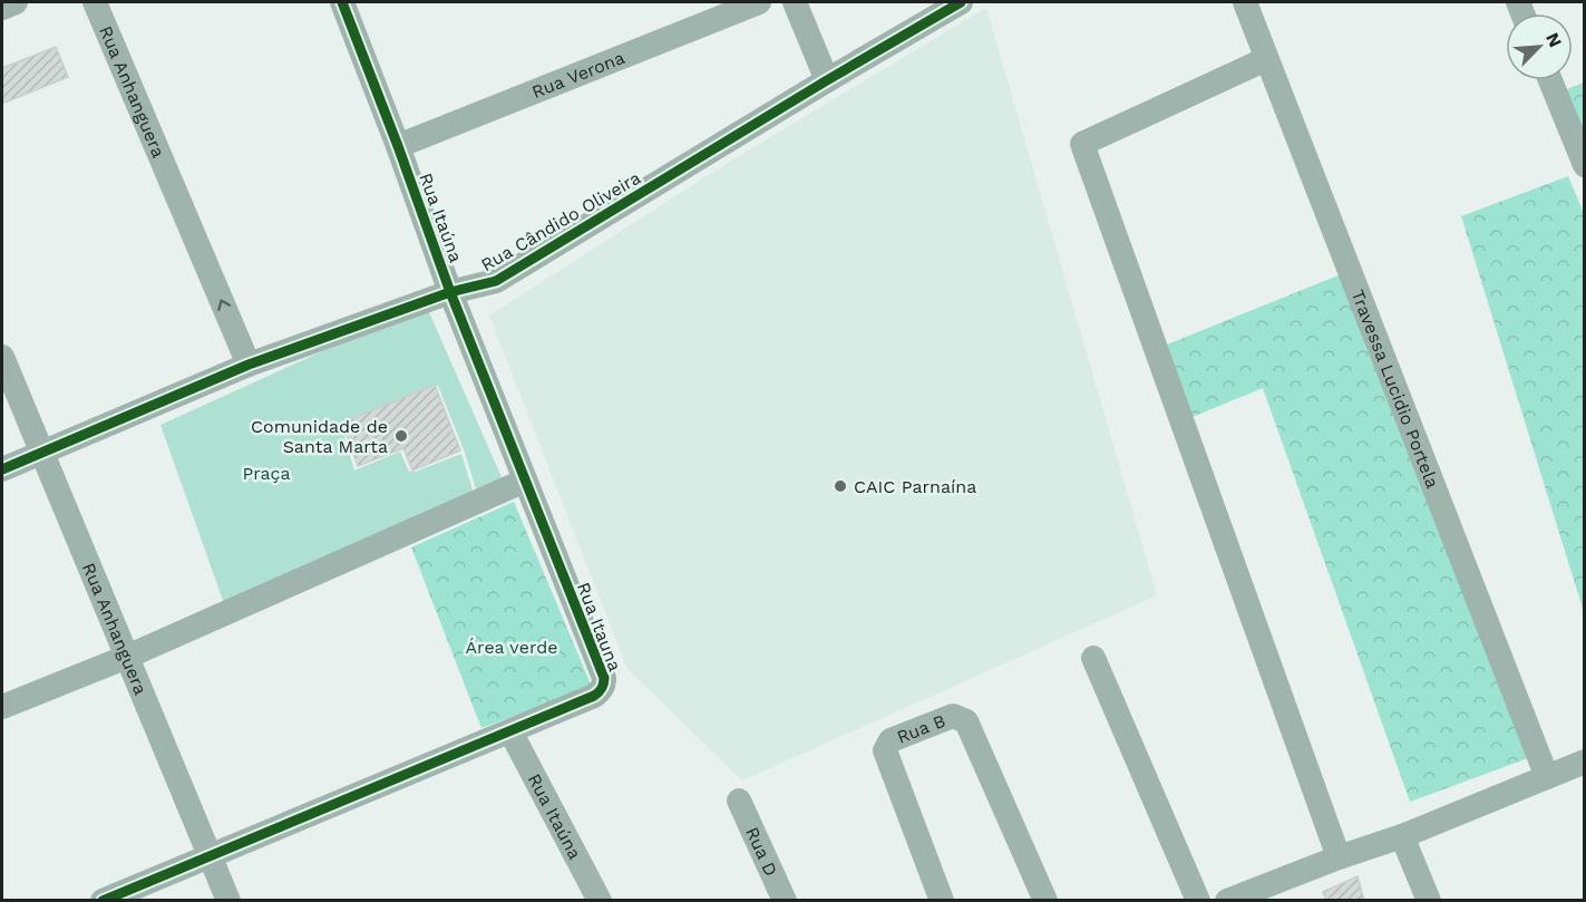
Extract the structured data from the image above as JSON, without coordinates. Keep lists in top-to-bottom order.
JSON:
{
  "streets": {
    "street": [
      "Rua Verona",
      "Rua Anhanguera",
      "Rua Itaúna",
      "Rua Cândido Oliveira",
      "Travessa Lucidio Portela",
      "Rua Itauna",
      "Rua B",
      "Rua D"
    ]
  },
  "crossings": [
    ["Rua Verona", "Rua Itaúna"],
    ["Rua Anhanguera", "Rua Cândido Oliveira"],
    ["Rua Itaúna", "Rua Cândido Oliveira"],
    ["Rua Itaúna", "Rua Itauna"]
  ],
  "one_way": ["Rua Anhanguera"],
  "parks": ["Praça", "Área verde"],
  "places": ["Comunidade de Santa Marta", "CAIC Parnaína"],
  "north": "top right"
}
